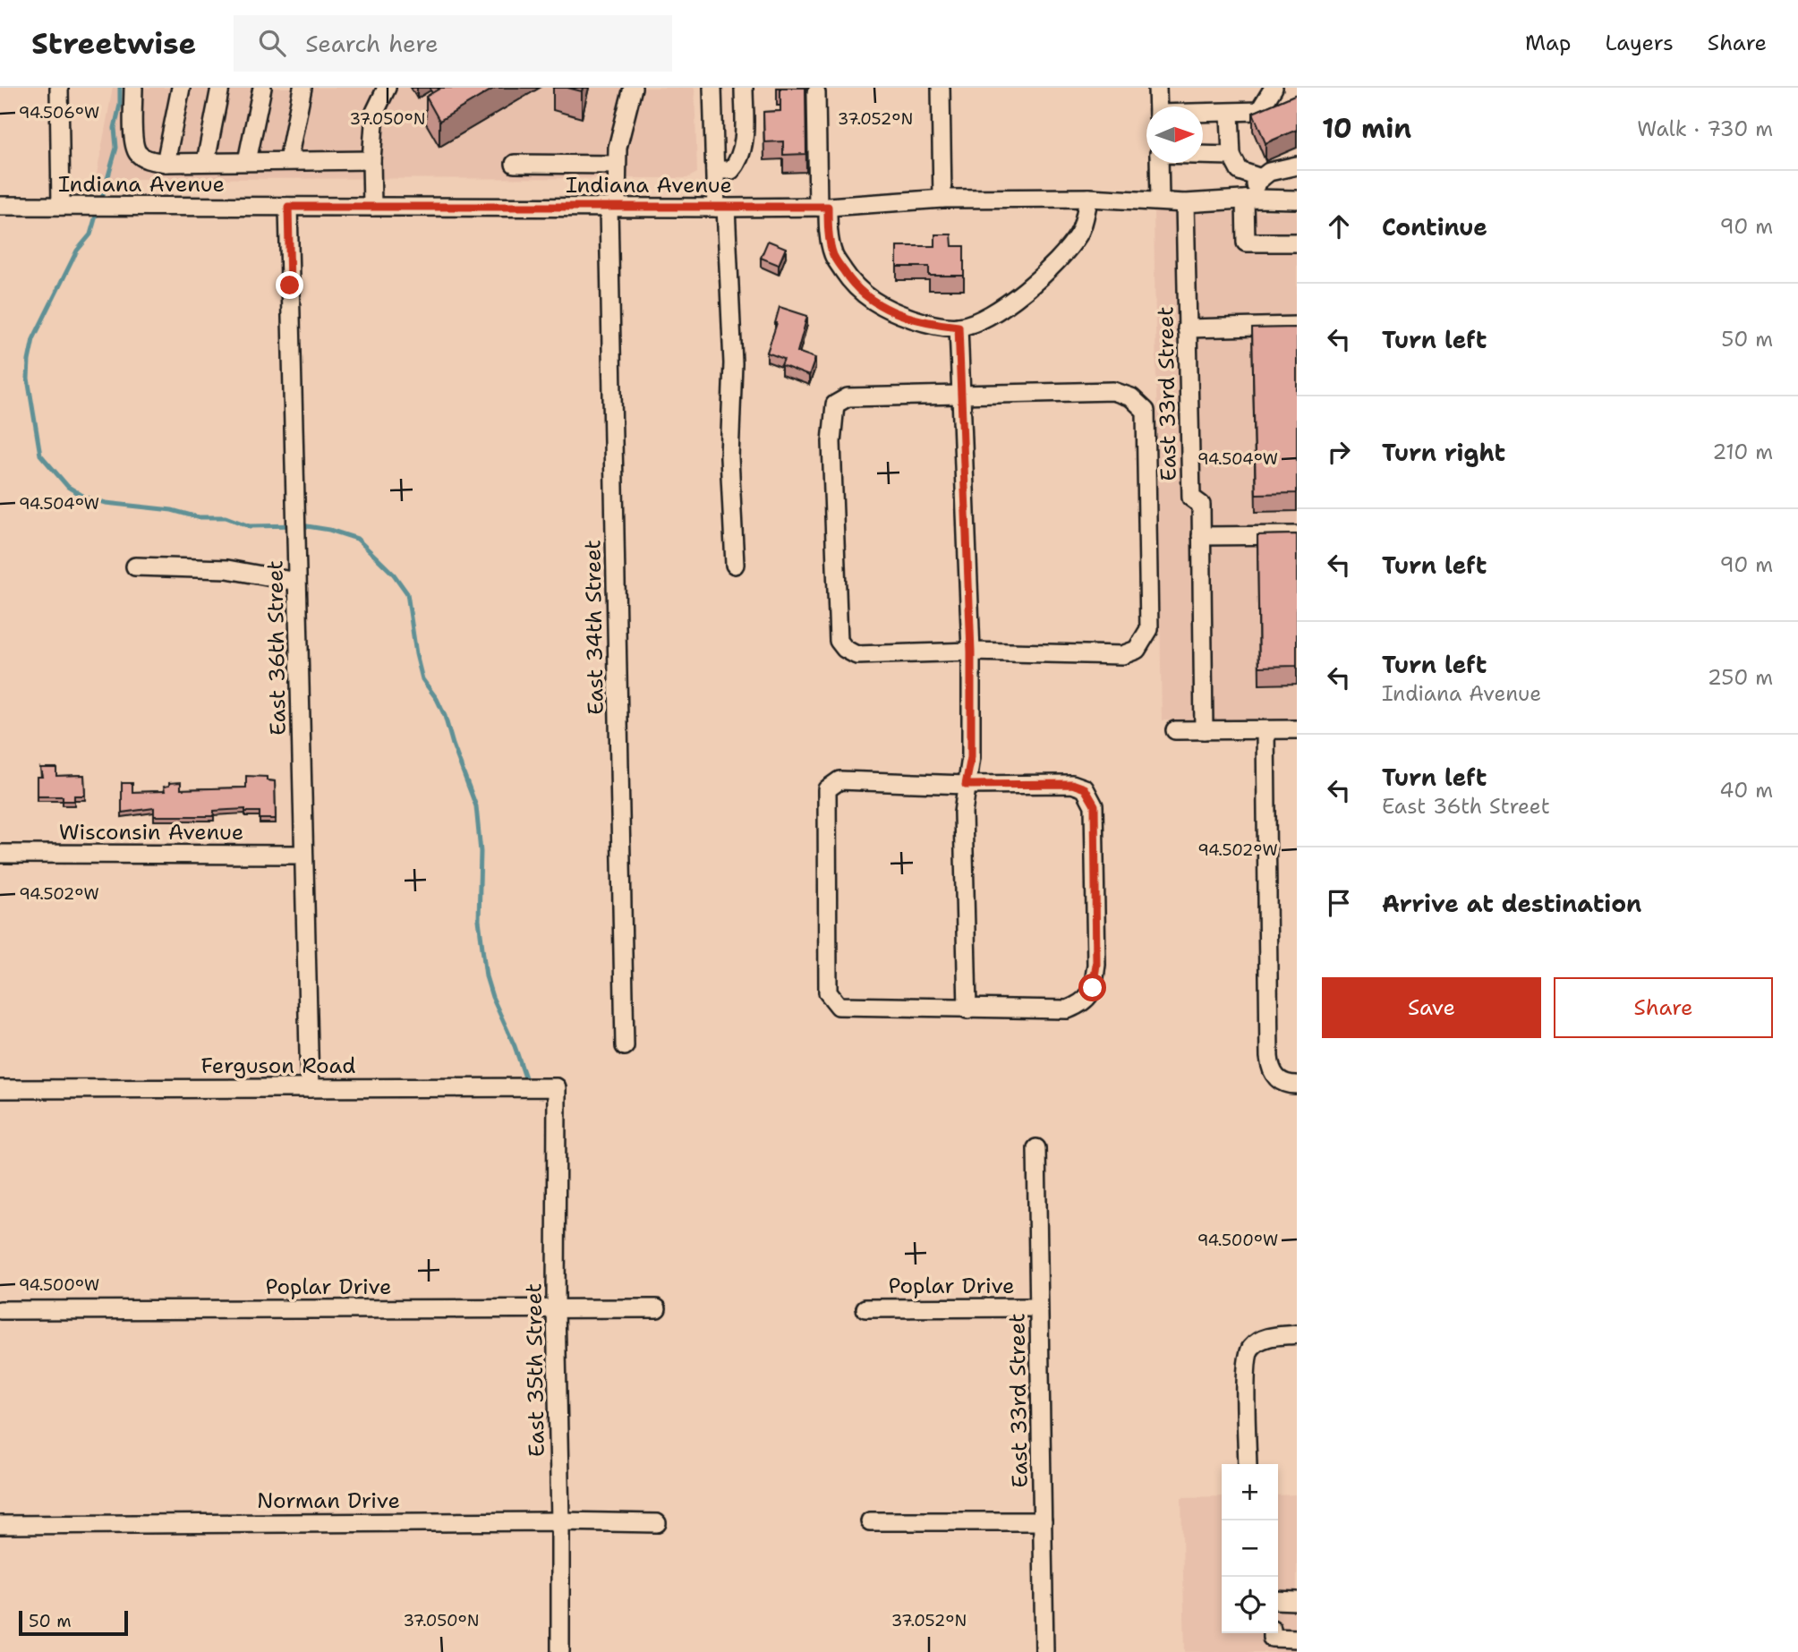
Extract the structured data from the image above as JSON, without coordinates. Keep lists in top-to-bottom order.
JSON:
{
  "streets": {
    "street": [
      "Indiana Avenue",
      "East 33rd Street",
      "East 34th Street",
      "East 36th Street",
      "Wisconsin Avenue",
      "Ferguson Road",
      "Poplar Drive",
      "East 35th Street",
      "Norman Drive"
    ]
  },
  "crossings": [
    ["Indiana Avenue", "East 33rd Street"],
    ["Indiana Avenue", "East 34th Street"],
    ["Indiana Avenue", "East 36th Street"],
    ["East 33rd Street", "Poplar Drive"],
    ["East 36th Street", "Wisconsin Avenue"],
    ["East 36th Street", "Ferguson Road"],
    ["Ferguson Road", "East 35th Street"],
    ["Poplar Drive", "East 35th Street"],
    ["East 35th Street", "Norman Drive"]
  ],
  "scale_bar": "50 m",
  "north": "right",
  "page": {
    "header": "Streetwise",
    "search": "Search here",
    "nav": ["Map", "Layers", "Share"],
    "heading": ["10 min", "Walk · 730 m"],
    "list": [
      ["Continue", "90 m"],
      ["Turn left", "50 m"],
      ["Turn right", "210 m"],
      ["Turn left", "90 m"],
      ["Turn left", "Indiana Avenue", "250 m"],
      ["Turn left", "East 36th Street", "40 m"],
      "Arrive at destination"
    ],
    "buttons": ["Save", "Share"],
    "map_buttons": ["+", "−"],
    "scale": "50 m"
  },
  "coordinates": [
    "94.506°W",
    "37.050°N",
    "37.052°N",
    "94.504°W",
    "94.502°W",
    "94.500°W"
  ]
}
